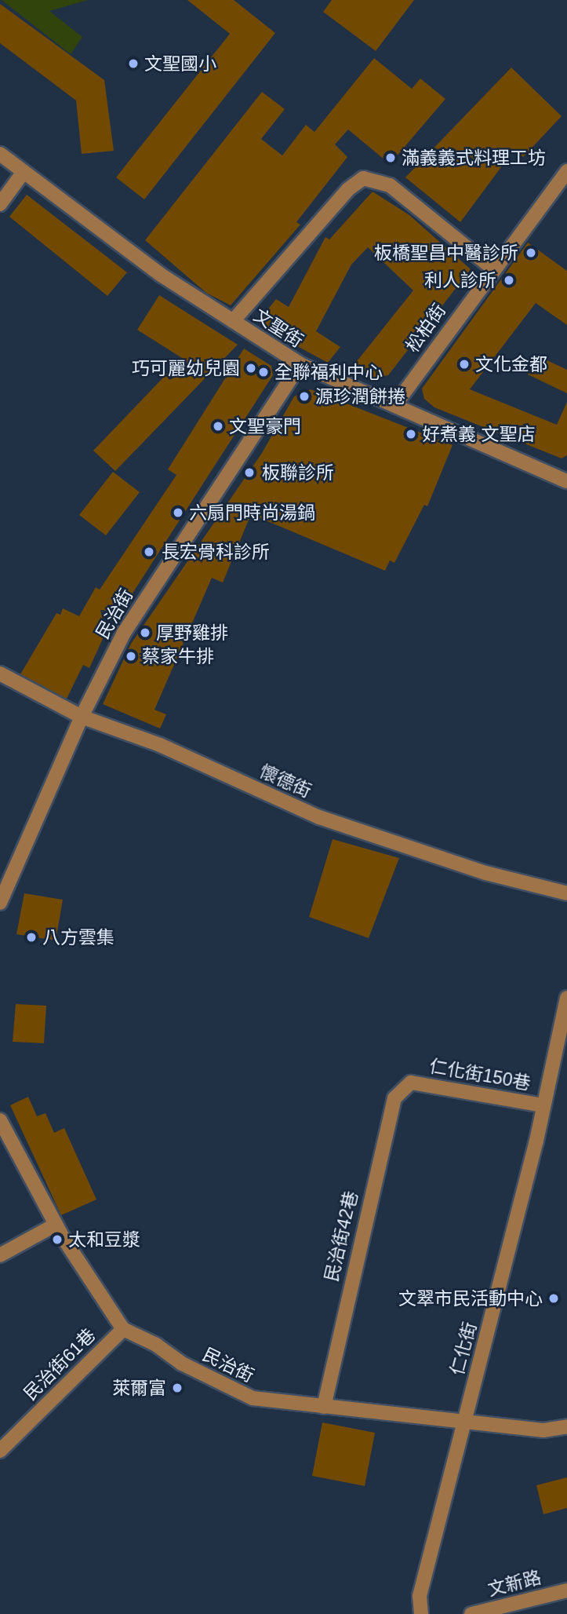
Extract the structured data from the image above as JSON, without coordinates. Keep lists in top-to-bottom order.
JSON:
{
  "streets": {
    "street": [
      "文聖街",
      "松柏街",
      "民治街",
      "懷德街",
      "仁化街150巷",
      "民治街42巷",
      "仁化街",
      "民治街61巷",
      "文新路"
    ]
  },
  "crossings": [
    ["文聖街", "松柏街"],
    ["文聖街", "民治街"],
    ["民治街", "懷德街"],
    ["民治街", "民治街42巷"],
    ["民治街", "仁化街"],
    ["民治街", "民治街61巷"],
    ["仁化街150巷", "民治街42巷"],
    ["仁化街150巷", "仁化街"]
  ],
  "places": [
    "文聖國小",
    "滿義義式料理工坊",
    "板橋聖昌中醫診所",
    "利人診所",
    "文化金都",
    "巧可麗幼兒園",
    "全聯福利中心",
    "源珍潤餅捲",
    "文聖豪門",
    "好煮義 文聖店",
    "板聯診所",
    "六扇門時尚湯鍋",
    "長宏骨科診所",
    "厚野雞排",
    "蔡家牛排",
    "八方雲集",
    "太和豆漿",
    "文翠市民活動中心",
    "萊爾富"
  ]
}
